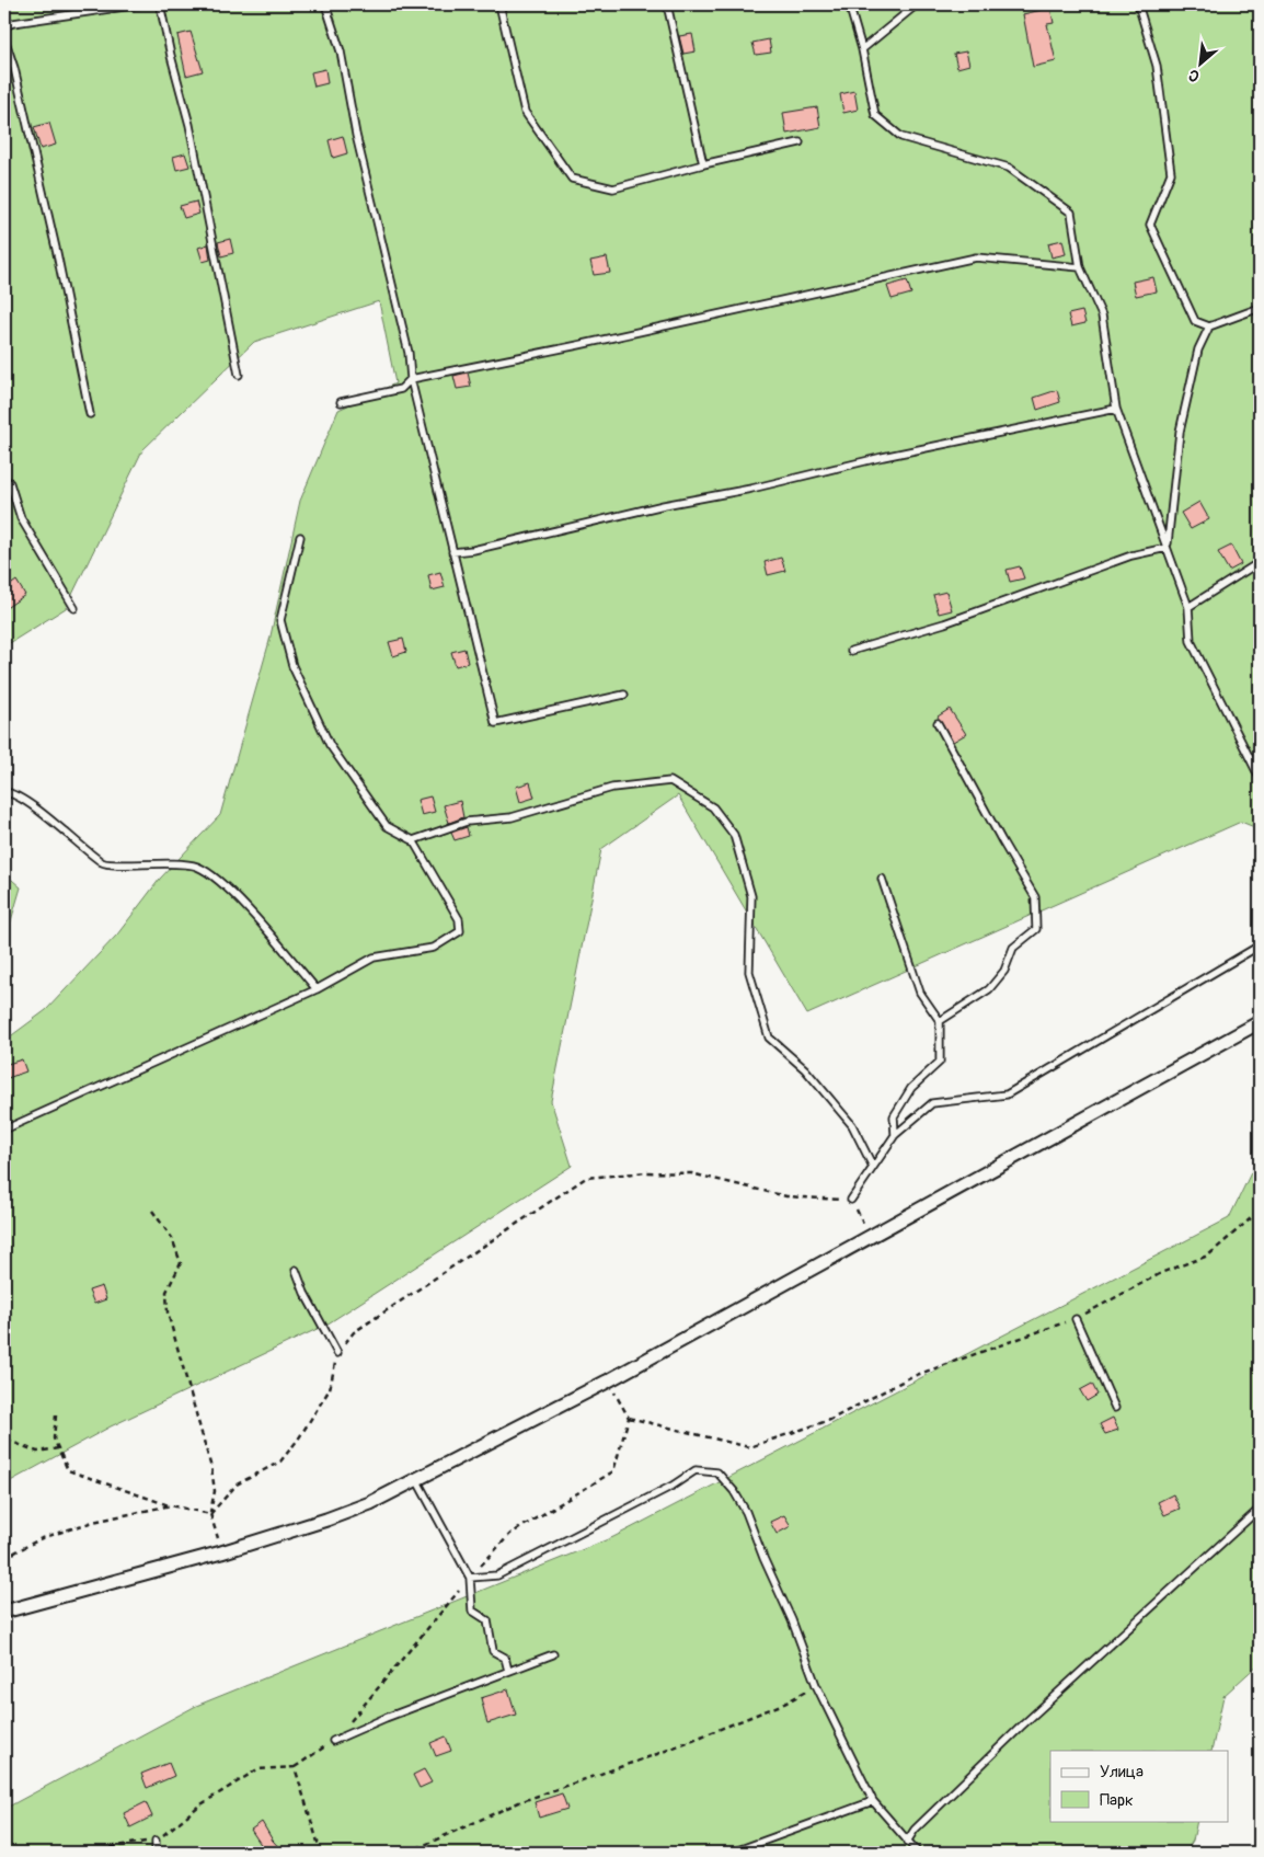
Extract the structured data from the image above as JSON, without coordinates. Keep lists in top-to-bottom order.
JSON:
{
  "legend": ["Улица", "Парк"],
  "north": "bottom left"
}
